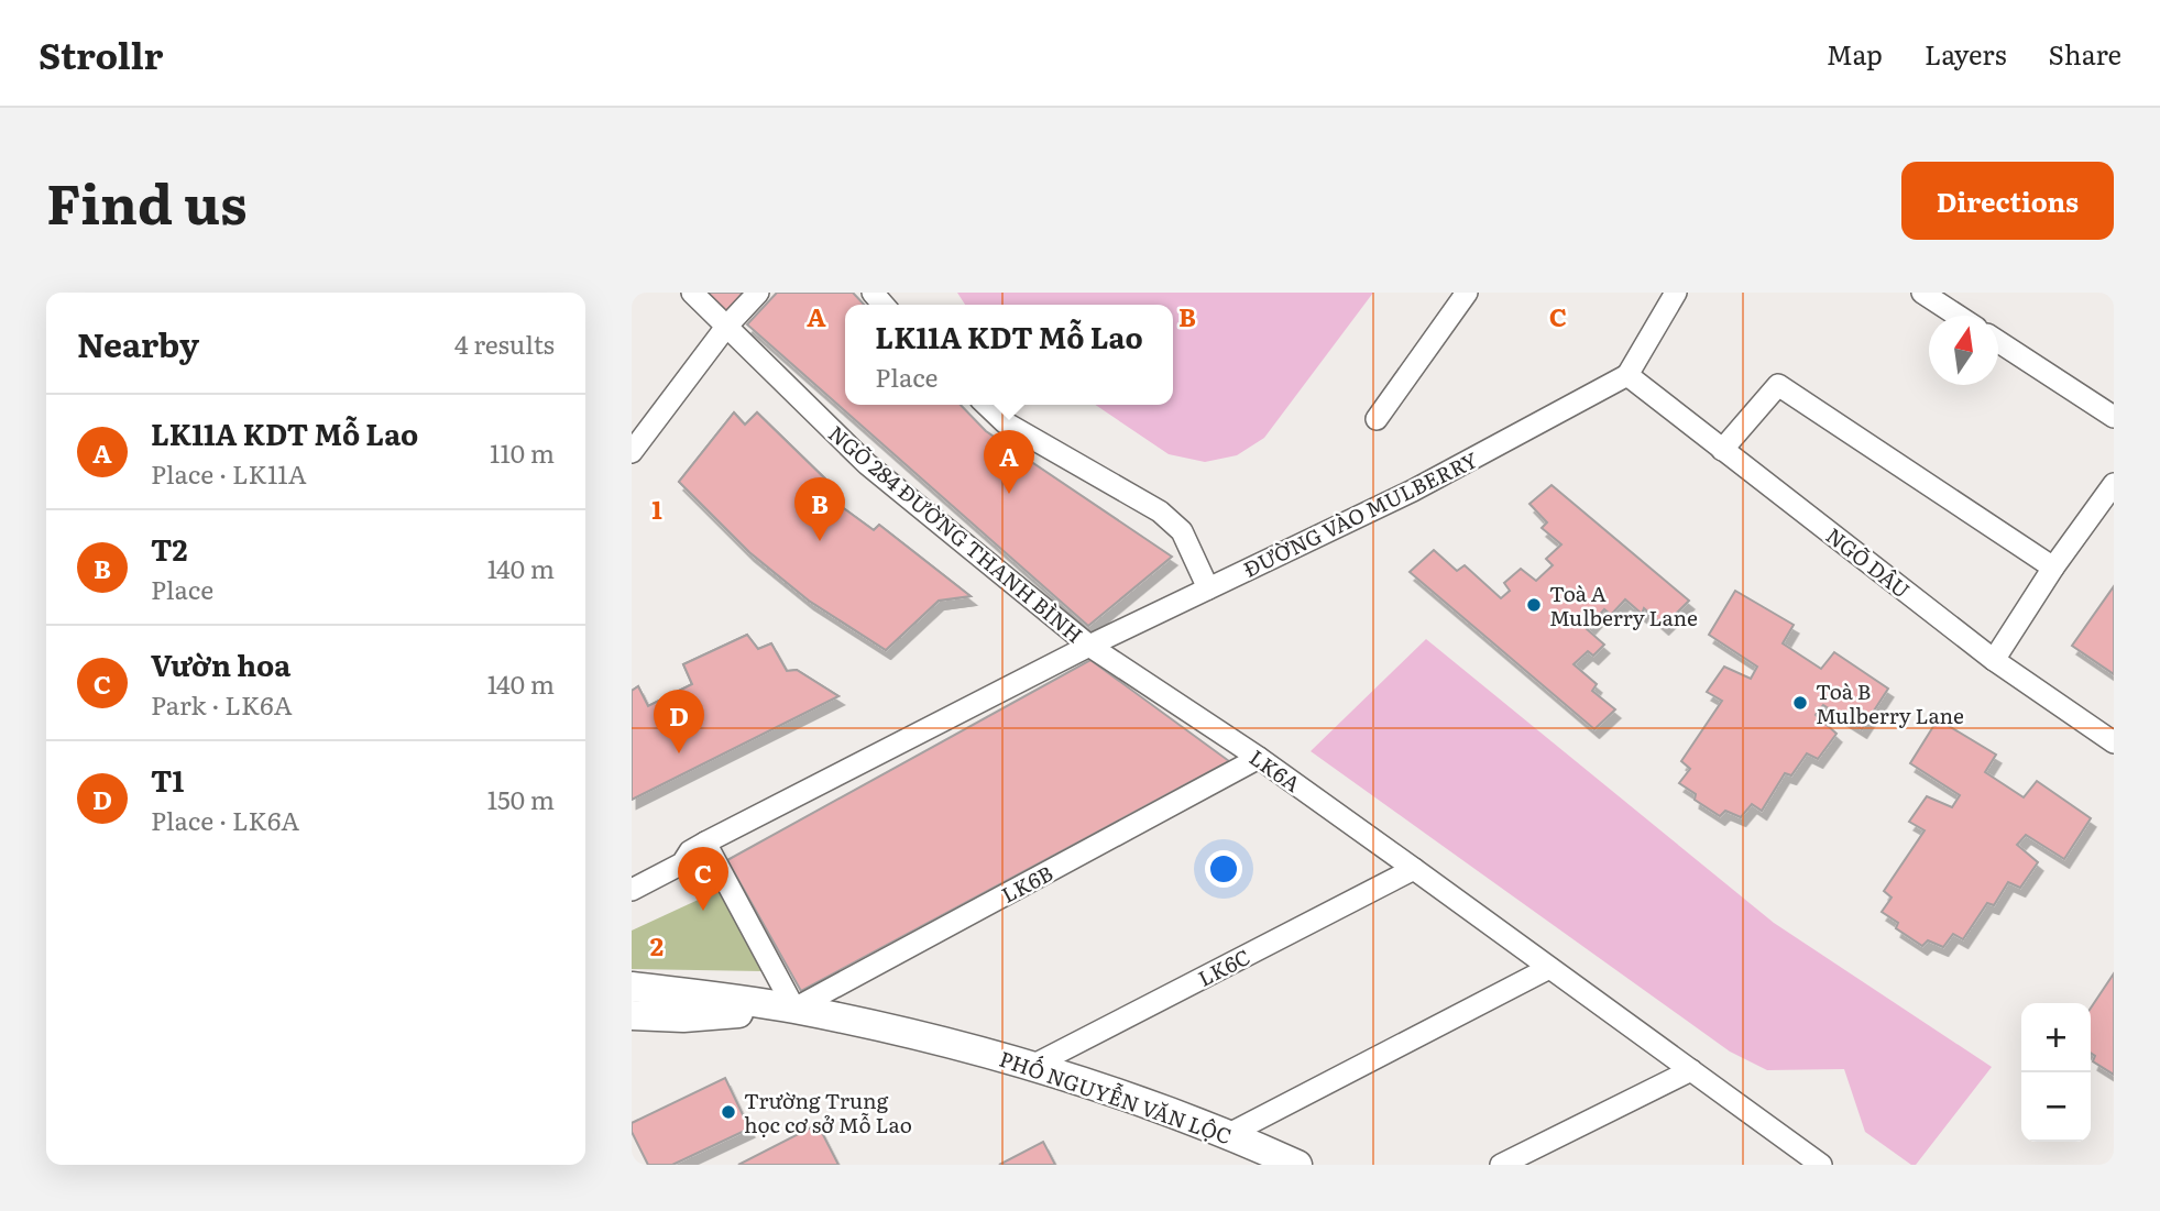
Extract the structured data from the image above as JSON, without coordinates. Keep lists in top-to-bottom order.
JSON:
{
  "streets": {
    "street": [
      "ĐƯỜNG VÀO MULBERRY",
      "NGÕ 284 ĐƯỜNG THANH BÌNH",
      "NGÕ DÂU",
      "LK6A",
      "LK6B",
      "LK6C",
      "PHỐ NGUYỄN VĂN LỘC"
    ]
  },
  "crossings": [
    ["ĐƯỜNG VÀO MULBERRY", "NGÕ 284 ĐƯỜNG THANH BÌNH"],
    ["ĐƯỜNG VÀO MULBERRY", "NGÕ DÂU"],
    ["ĐƯỜNG VÀO MULBERRY", "LK6A"],
    ["NGÕ 284 ĐƯỜNG THANH BÌNH", "LK6A"],
    ["LK6A", "LK6B"],
    ["LK6A", "LK6C"],
    ["LK6B", "PHỐ NGUYỄN VĂN LỘC"],
    ["LK6C", "PHỐ NGUYỄN VĂN LỘC"]
  ],
  "places": ["Toà A Mulberry Lane", "Toà B Mulberry Lane", "Trường Trung học cơ sở Mỗ Lao"],
  "north": "top",
  "page": {
    "header": "Strollr",
    "nav": ["Map", "Layers", "Share"],
    "title": "Find us",
    "buttons": "Directions",
    "heading": ["Nearby", "4 results"],
    "popup": ["LK11A KDT Mỗ Lao", "Place"],
    "list": [
      {
        "mark": "A",
        "name": "LK11A KDT Mỗ Lao",
        "note": "Place · LK11A",
        "value": "110 m"
      },
      {
        "mark": "B",
        "name": "T2",
        "note": "Place",
        "value": "140 m"
      },
      {
        "mark": "C",
        "name": "Vườn hoa",
        "note": "Park · LK6A",
        "value": "140 m"
      },
      {
        "mark": "D",
        "name": "T1",
        "note": "Place · LK6A",
        "value": "150 m"
      }
    ],
    "pins": [
      "A",
      "B",
      "D",
      "C"
    ],
    "map_buttons": ["+", "−"]
  },
  "grid": {
    "columns": ["A", "B", "C"],
    "rows": ["1", "2"]
  }
}
